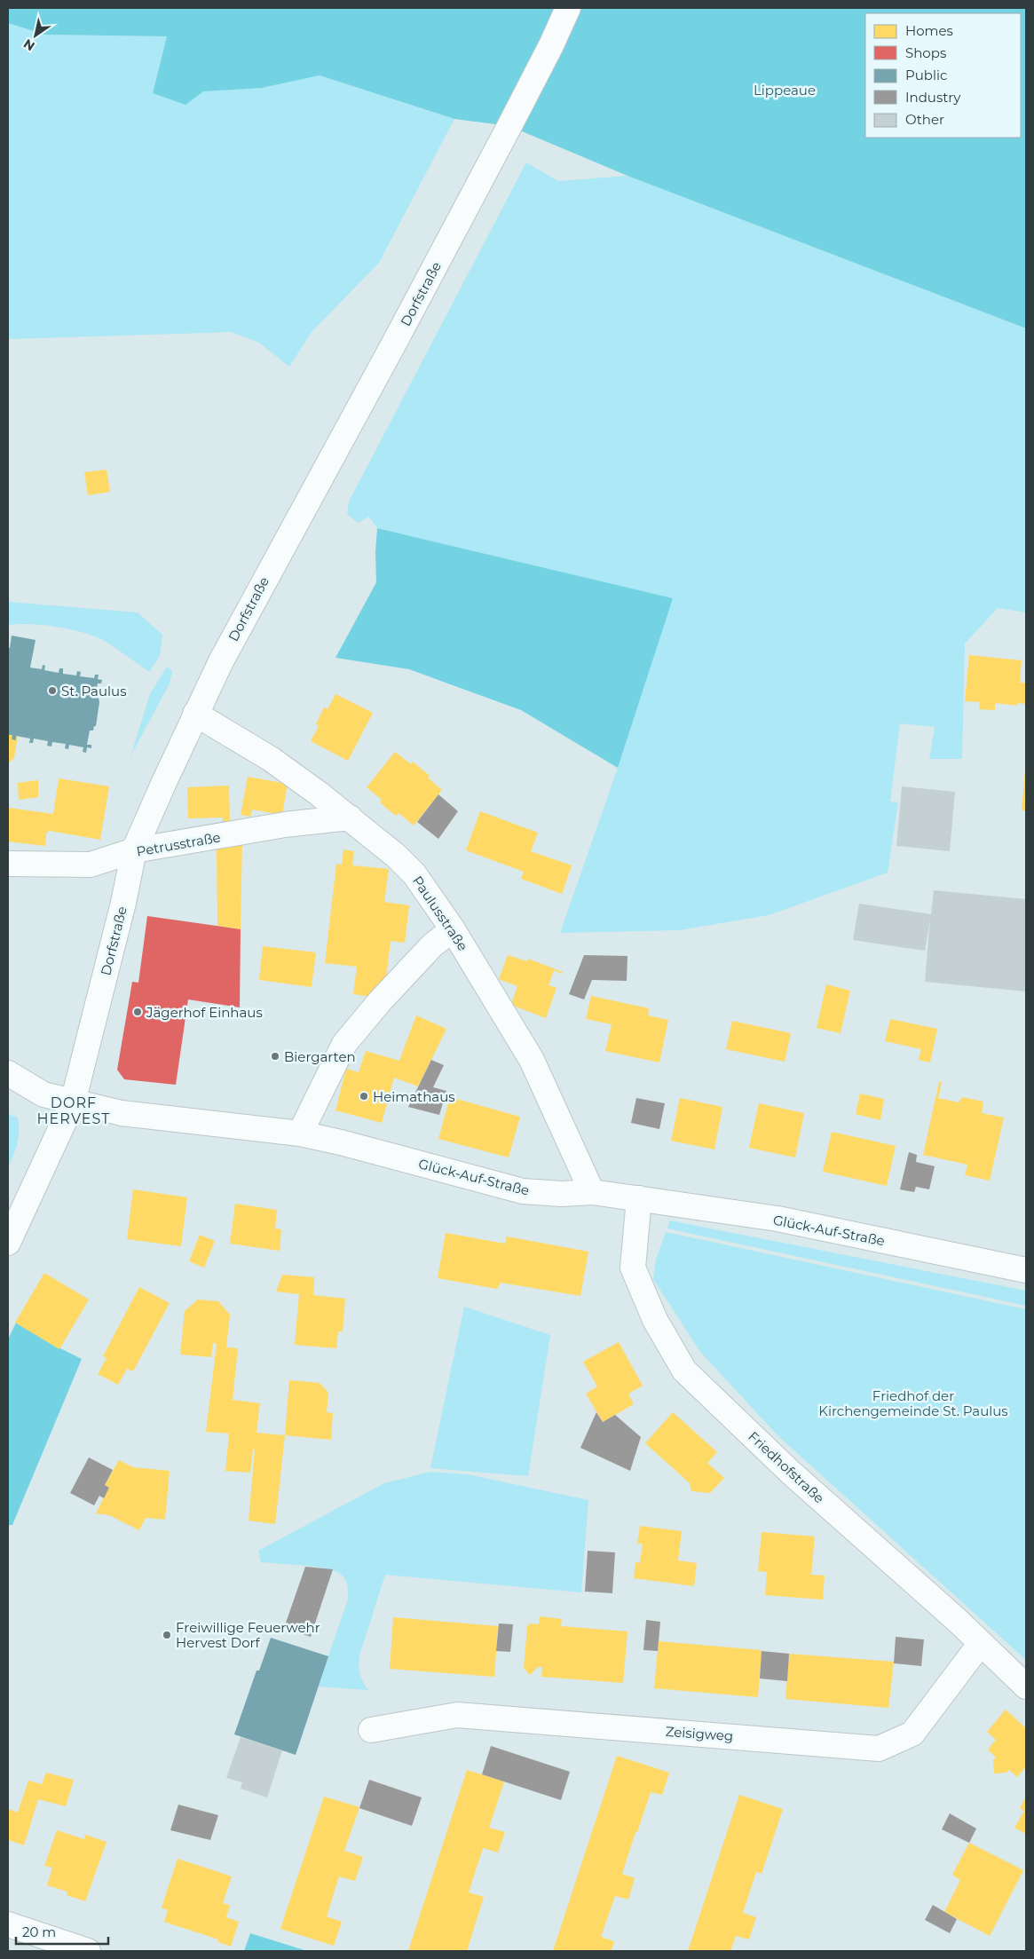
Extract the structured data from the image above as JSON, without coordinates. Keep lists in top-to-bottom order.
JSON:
{
  "streets": {
    "street": [
      "Dorfstraße",
      "Petrusstraße",
      "Paulusstraße",
      "Glück-Auf-Straße",
      "Friedhofstraße",
      "Zeisigweg"
    ]
  },
  "crossings": [
    ["Dorfstraße", "Petrusstraße"],
    ["Dorfstraße", "Paulusstraße"],
    ["Dorfstraße", "Glück-Auf-Straße"],
    ["Petrusstraße", "Paulusstraße"],
    ["Paulusstraße", "Glück-Auf-Straße"],
    ["Glück-Auf-Straße", "Friedhofstraße"],
    ["Friedhofstraße", "Zeisigweg"]
  ],
  "districts": ["DORF HERVEST"],
  "parks": ["Lippeaue", "Friedhof der Kirchengemeinde St. Paulus"],
  "places": [
    "St. Paulus",
    "Jägerhof Einhaus",
    "Biergarten",
    "Heimathaus",
    "Freiwillige Feuerwehr Hervest Dorf"
  ],
  "legend": [
    "Homes",
    "Shops",
    "Public",
    "Industry",
    "Other"
  ],
  "scale_bar": "20 m",
  "north": "bottom left"
}
